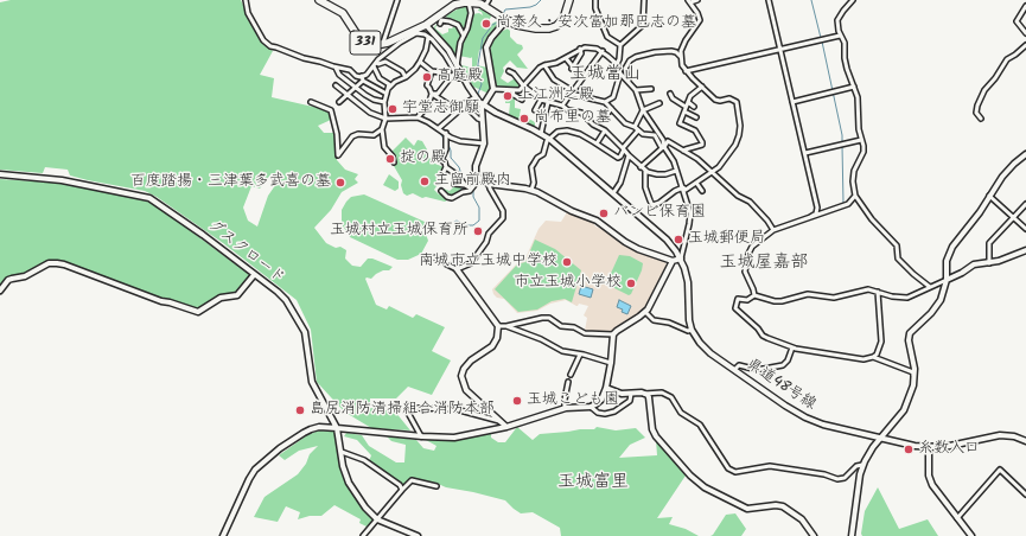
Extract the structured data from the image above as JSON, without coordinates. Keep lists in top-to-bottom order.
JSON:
{
  "streets": {
    "highway": ["331"],
    "street": ["グスクロード", "県道48号線"]
  },
  "crossings": [
    ["331", "県道48号線"]
  ],
  "districts": ["玉城當山", "玉城屋嘉部", "玉城富里"],
  "places": [
    "尚泰久・安次富加那巴志の墓",
    "高庭殿",
    "上江洲之殿",
    "宇堂志御願",
    "尚布里の墓",
    "掟の殿",
    "主留前殿内",
    "百度踏揚・三津葉多武喜の墓",
    "バンビ保育園",
    "玉城村立玉城保育所",
    "玉城郵便局",
    "南城市立玉城中学校",
    "市立玉城小学校",
    "玉城こども園",
    "島尻消防清掃組合消防本部",
    "糸数入口"
  ]
}
